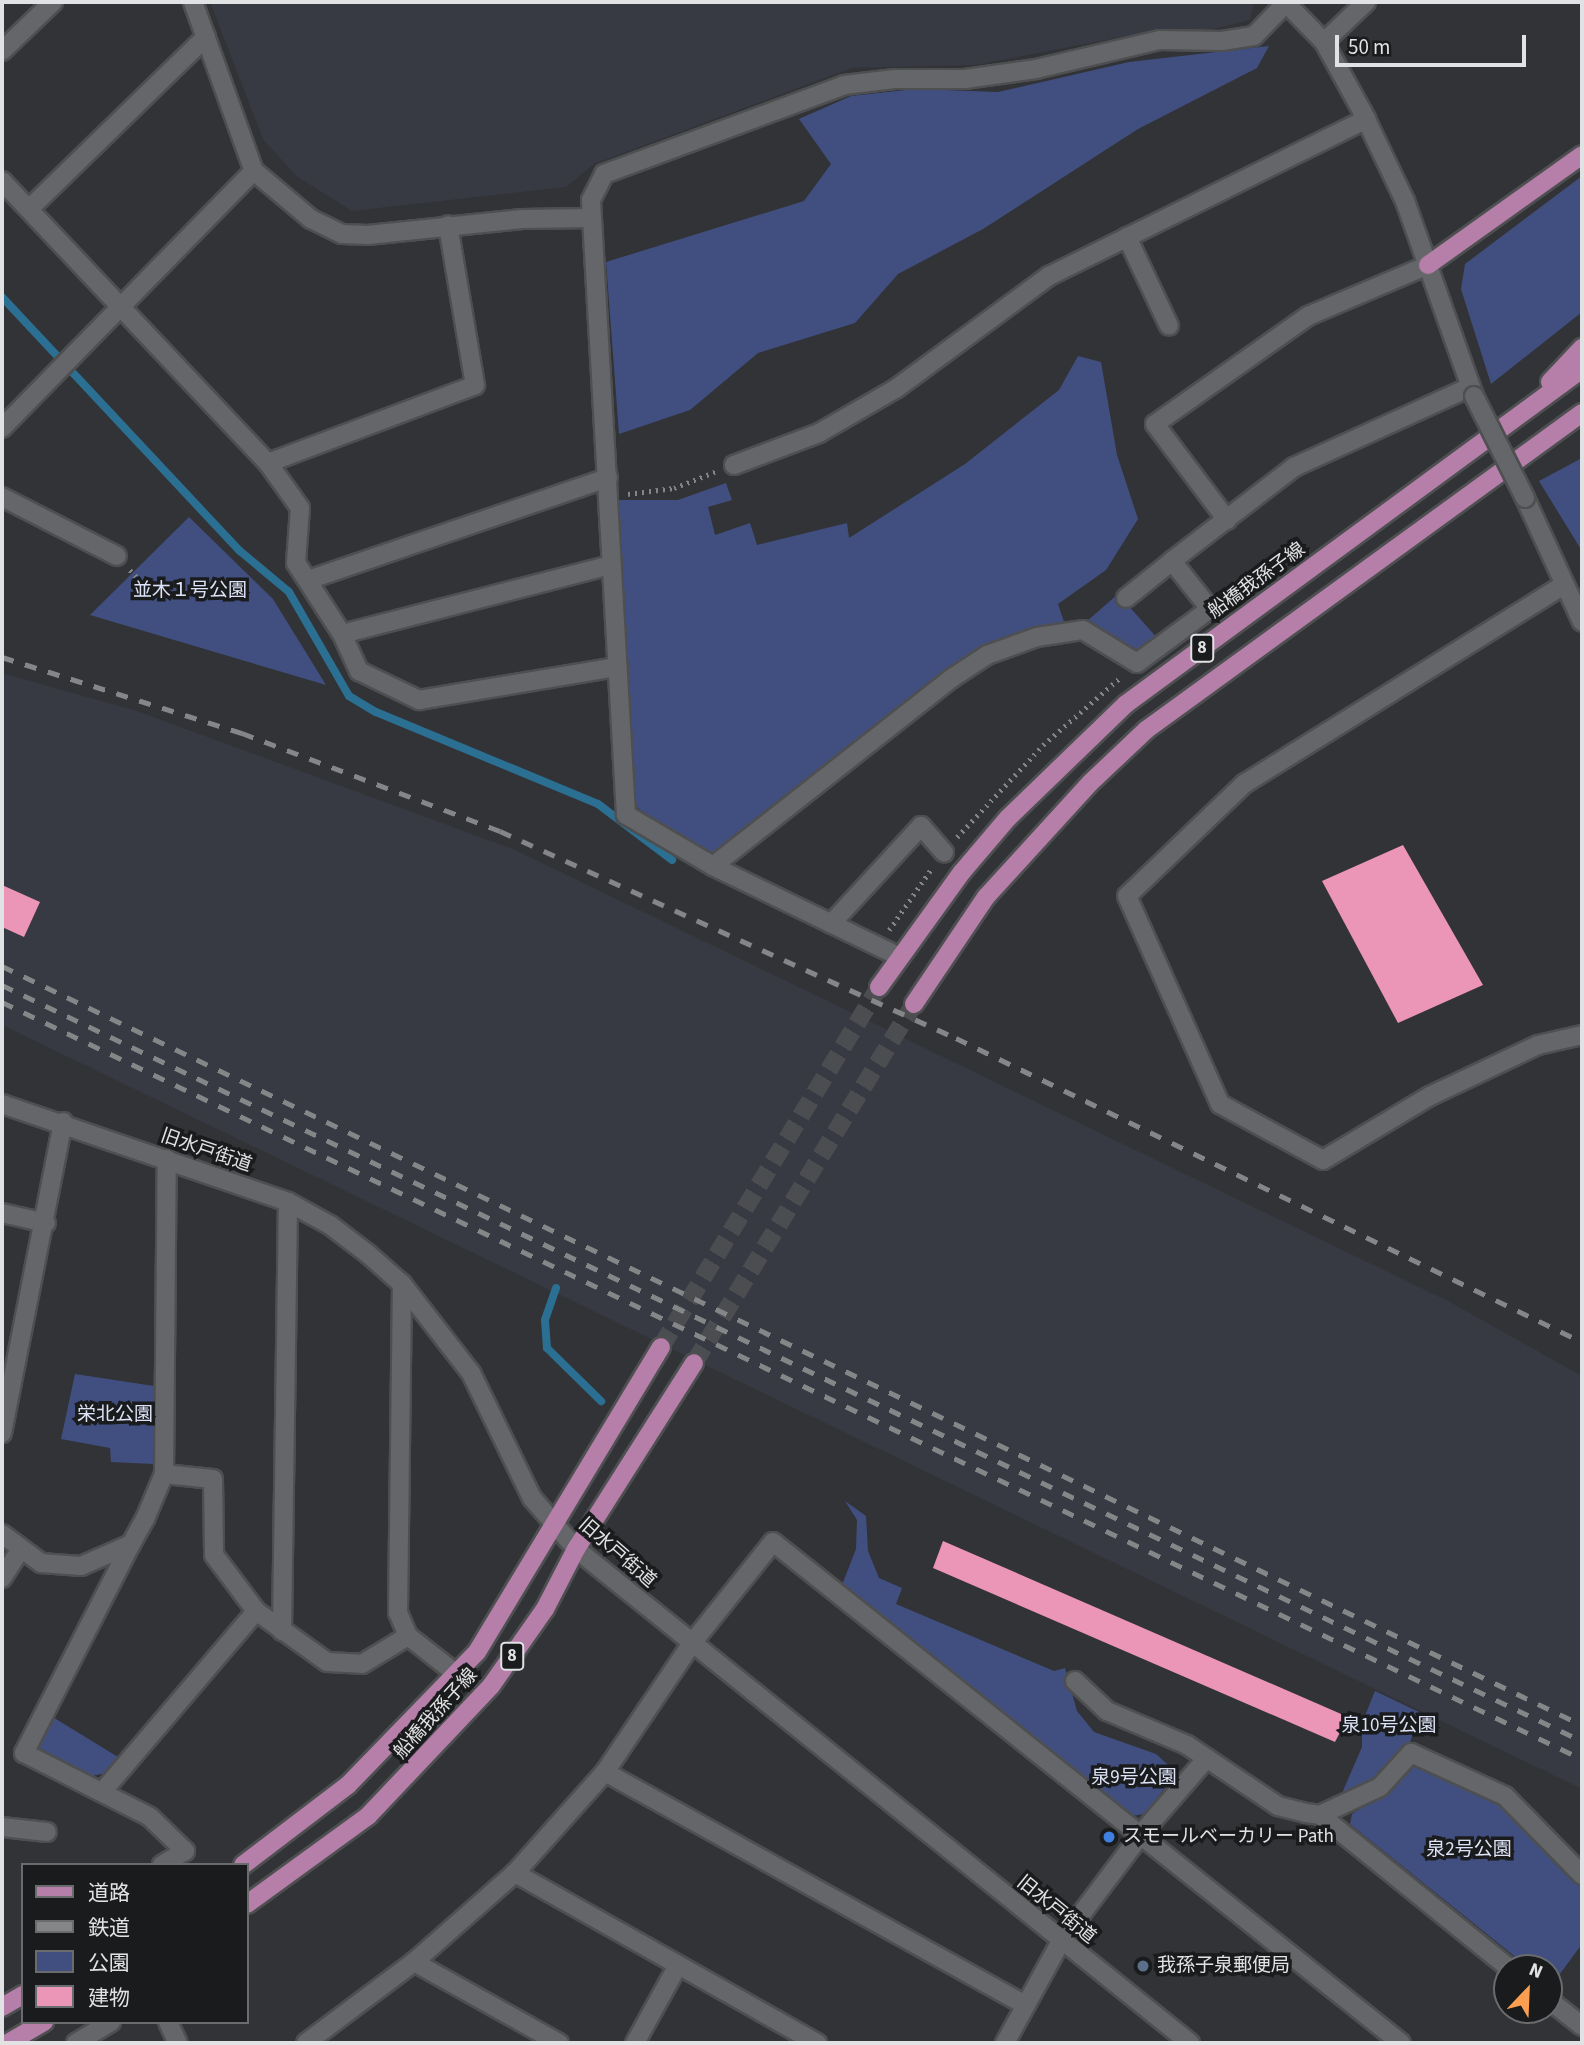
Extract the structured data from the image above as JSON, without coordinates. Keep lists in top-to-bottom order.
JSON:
{
  "streets": {
    "main road": ["船橋我孫子線", "8"],
    "street": ["旧水戸街道"]
  },
  "crossings": [
    ["船橋我孫子線", "旧水戸街道"]
  ],
  "parks": [
    "並木１号公園",
    "栄北公園",
    "泉10号公園",
    "泉9号公園",
    "泉2号公園"
  ],
  "places": ["スモールベーカリー Path", "我孫子泉郵便局"],
  "legend": [
    "道路",
    "鉄道",
    "公園",
    "建物"
  ],
  "scale_bar": "50 m",
  "north": "top right"
}
